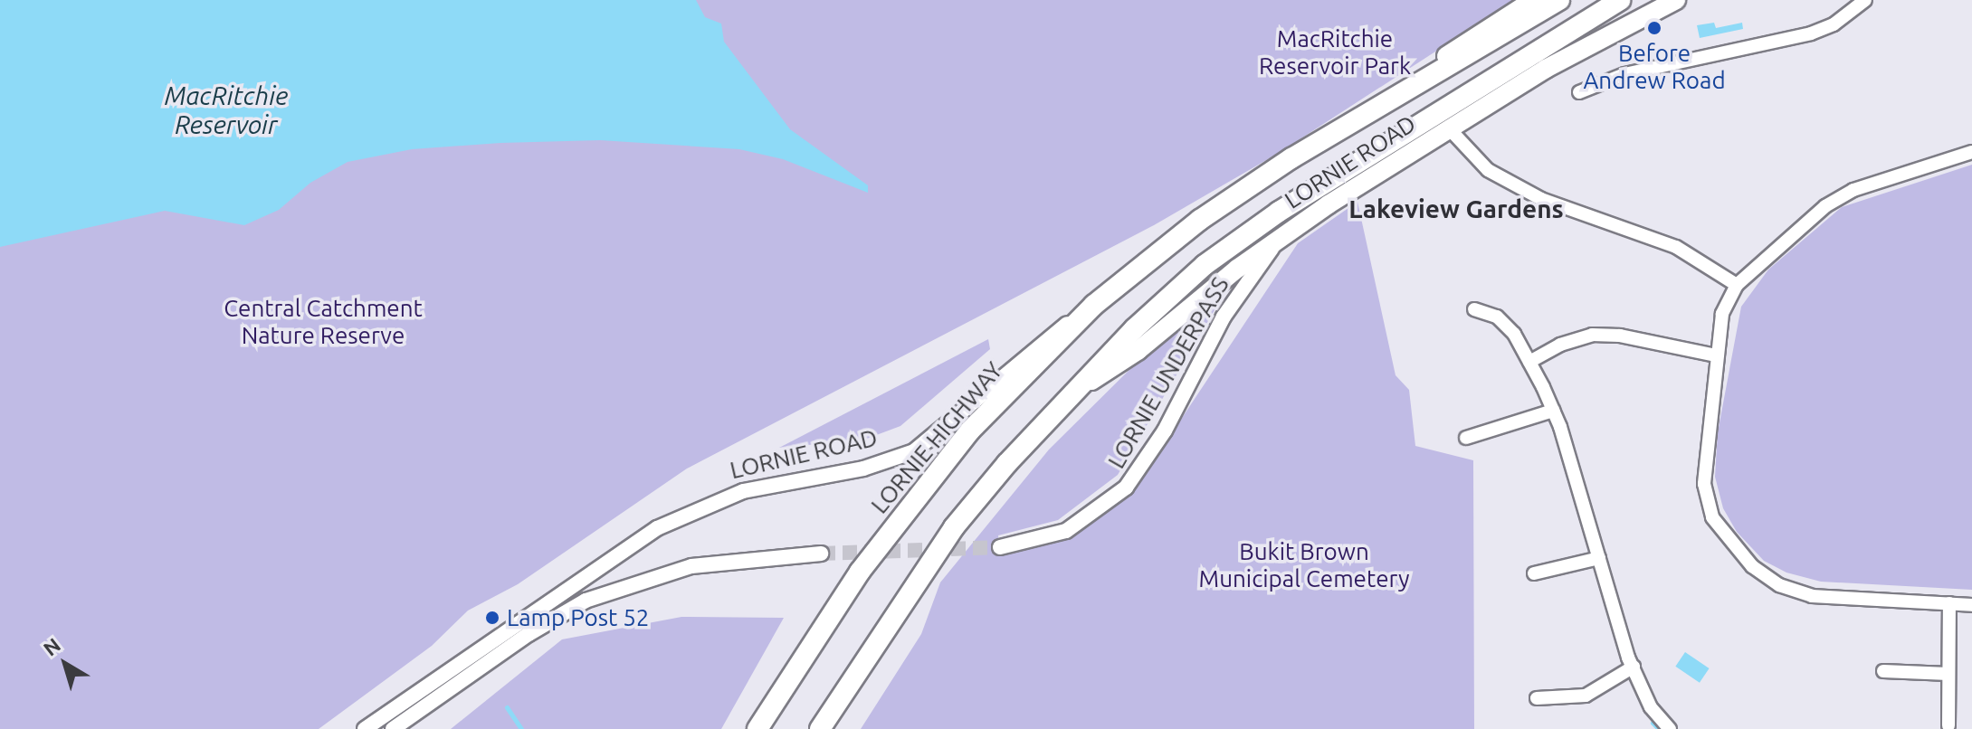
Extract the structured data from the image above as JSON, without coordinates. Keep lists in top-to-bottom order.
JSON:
{
  "streets": {
    "highway": ["LORNIE ROAD", "LORNIE HIGHWAY"],
    "street": ["LORNIE UNDERPASS"]
  },
  "crossings": [
    ["LORNIE ROAD", "LORNIE UNDERPASS"],
    ["LORNIE ROAD", "LORNIE HIGHWAY"]
  ],
  "districts": ["Lakeview Gardens"],
  "water": ["MacRitchie Reservoir"],
  "parks": ["MacRitchie Reservoir Park", "Central Catchment Nature Reserve", "Bukit Brown Municipal Cemetery"],
  "places": ["Before Andrew Road", "Lamp Post 52"],
  "north": "top left"
}
